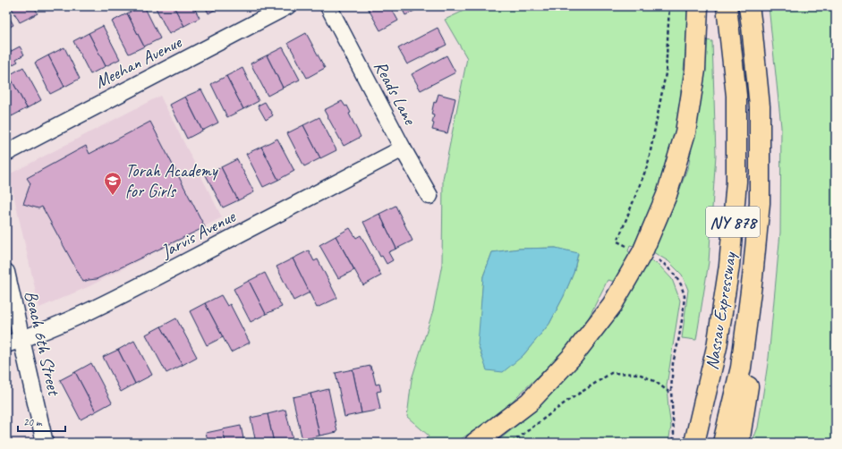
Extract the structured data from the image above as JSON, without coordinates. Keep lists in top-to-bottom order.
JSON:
{
  "streets": {
    "highway": ["NY 878", "Nassau Expressway"],
    "street": [
      "Meehan Avenue",
      "Reads Lane",
      "Jarvis Avenue",
      "Beach 6th Street"
    ]
  },
  "crossings": [
    ["Reads Lane", "Jarvis Avenue"],
    ["Jarvis Avenue", "Beach 6th Street"]
  ],
  "places": {
    "school or university": ["Torah Academy for Girls"]
  },
  "scale_bar": "20 m"
}
